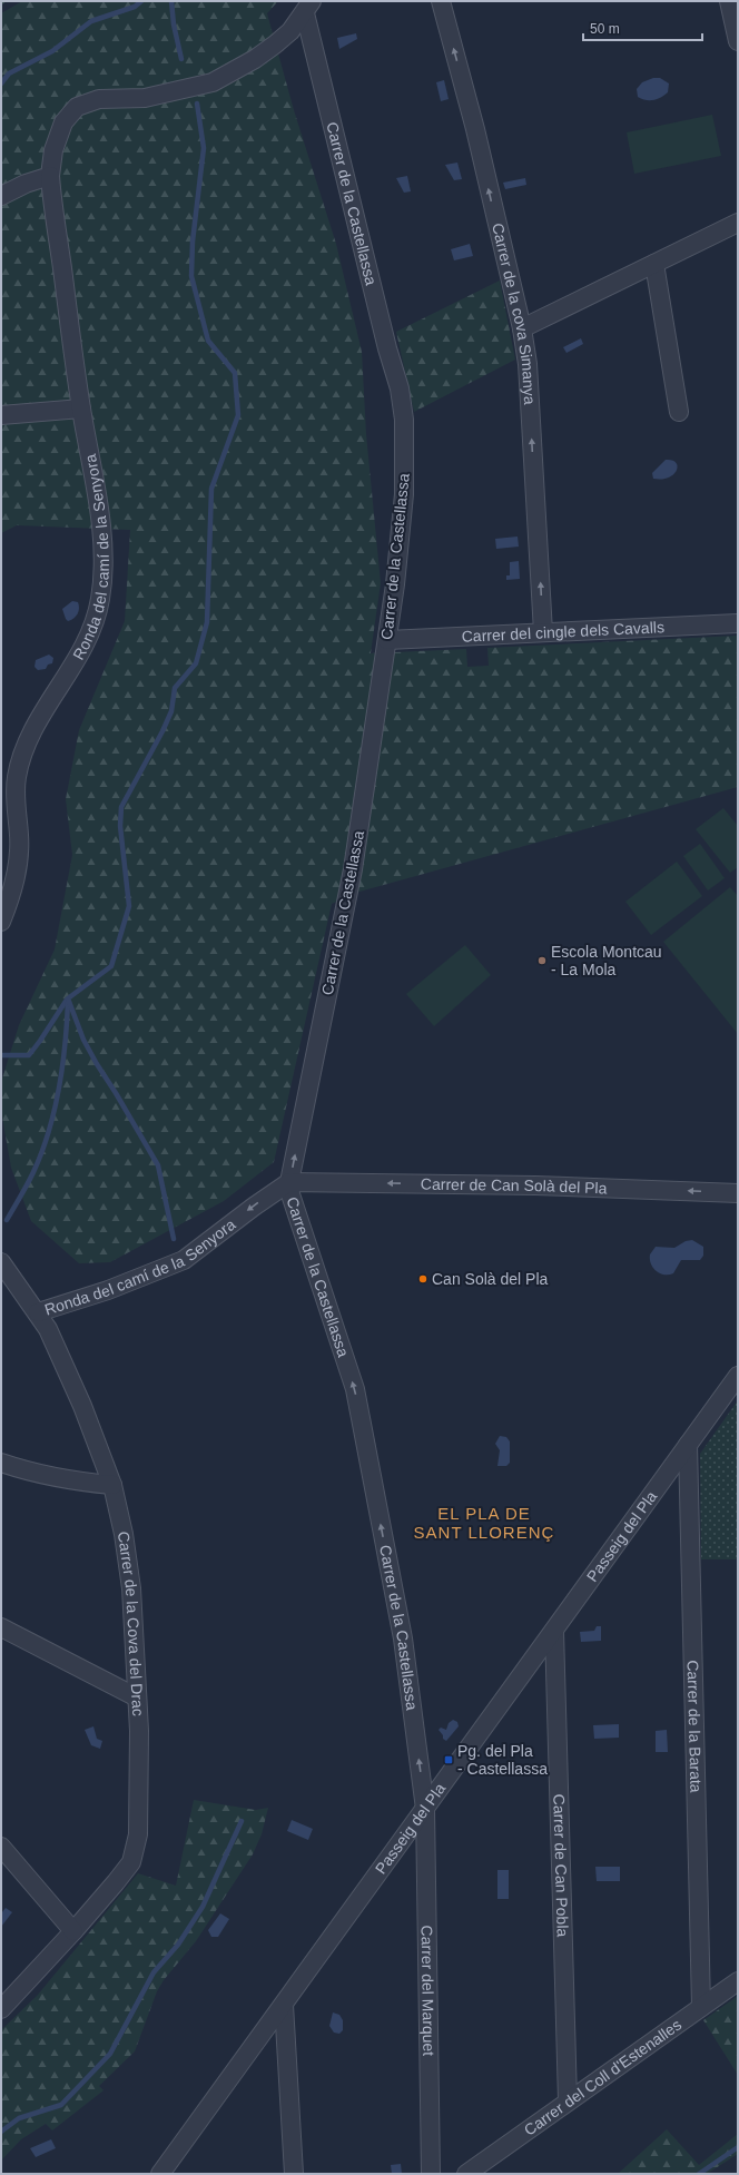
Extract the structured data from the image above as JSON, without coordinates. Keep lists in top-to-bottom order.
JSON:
{
  "streets": {
    "street": [
      "Carrer de la Castellassa",
      "Carrer de la cova Simanya",
      "Ronda del camí de la Senyora",
      "Carrer del cingle dels Cavalls",
      "Carrer de Can Solà del Pla",
      "Passeig del Pla",
      "Carrer de la Cova del Drac",
      "Carrer de la Barata",
      "Carrer de Can Pobla",
      "Carrer del Marquet",
      "Carrer del Coll d'Estenalles"
    ]
  },
  "crossings": [
    ["Carrer de la Castellassa", "Ronda del camí de la Senyora"],
    ["Carrer de la Castellassa", "Carrer del cingle dels Cavalls"],
    ["Carrer de la Castellassa", "Carrer de Can Solà del Pla"],
    ["Carrer de la Castellassa", "Passeig del Pla"],
    ["Carrer de la Castellassa", "Carrer del Marquet"],
    ["Carrer de la cova Simanya", "Carrer del cingle dels Cavalls"],
    ["Ronda del camí de la Senyora", "Carrer de Can Solà del Pla"],
    ["Ronda del camí de la Senyora", "Carrer de la Cova del Drac"],
    ["Passeig del Pla", "Carrer de la Barata"],
    ["Passeig del Pla", "Carrer de Can Pobla"],
    ["Passeig del Pla", "Carrer del Marquet"],
    ["Carrer de la Barata", "Carrer del Coll d'Estenalles"],
    ["Carrer de Can Pobla", "Carrer del Coll d'Estenalles"]
  ],
  "one_way": ["Carrer de la Castellassa", "Carrer de la cova Simanya", "Carrer de Can Solà del Pla"],
  "districts": ["EL PLA DE SANT LLORENÇ"],
  "places": {
    "other": ["Escola Montcau - La Mola", "Can Solà del Pla"],
    "transit": ["Pg. del Pla - Castellassa"]
  },
  "scale_bar": "50 m"
}
